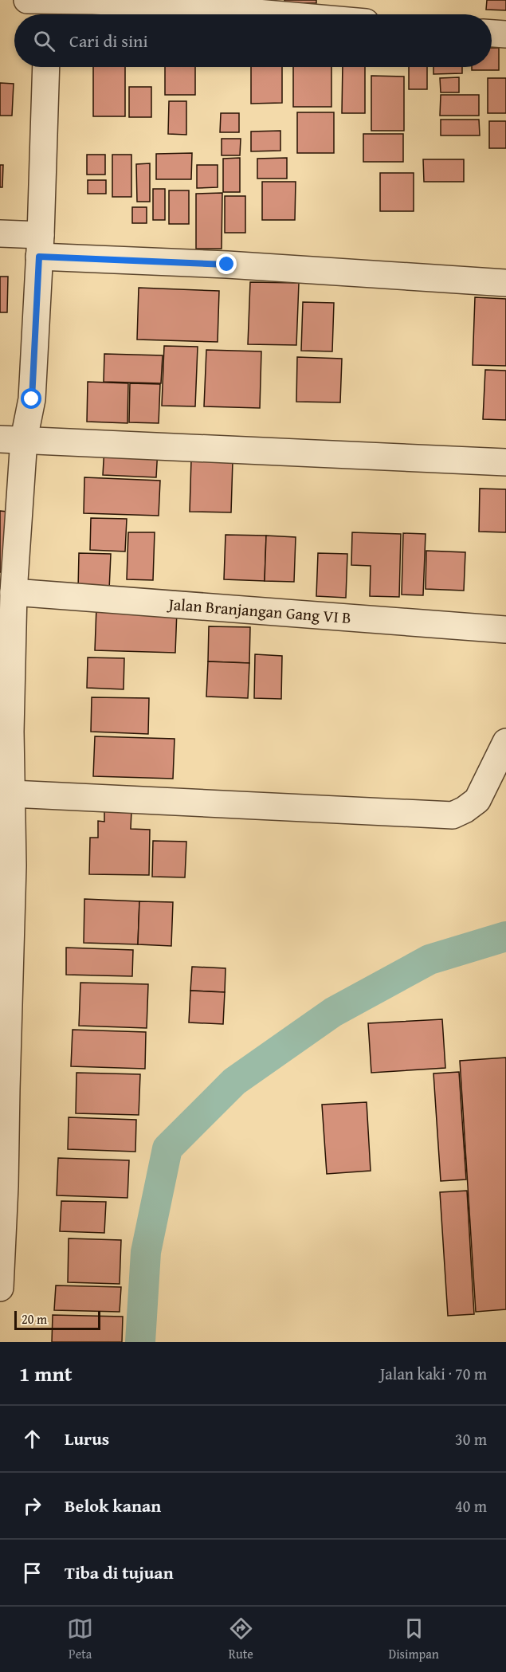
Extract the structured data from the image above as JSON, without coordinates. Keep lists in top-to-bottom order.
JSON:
{
  "streets": {
    "street": ["Jalan Branjangan Gang VI B"]
  },
  "scale_bar": "20 m",
  "page": {
    "search": "Cari di sini",
    "scale": "20 m",
    "heading": ["1 mnt", "Jalan kaki · 70 m"],
    "list": [
      ["Lurus", "30 m"],
      ["Belok kanan", "40 m"],
      "Tiba di tujuan"
    ],
    "nav": ["Peta", "Rute", "Disimpan"]
  }
}
